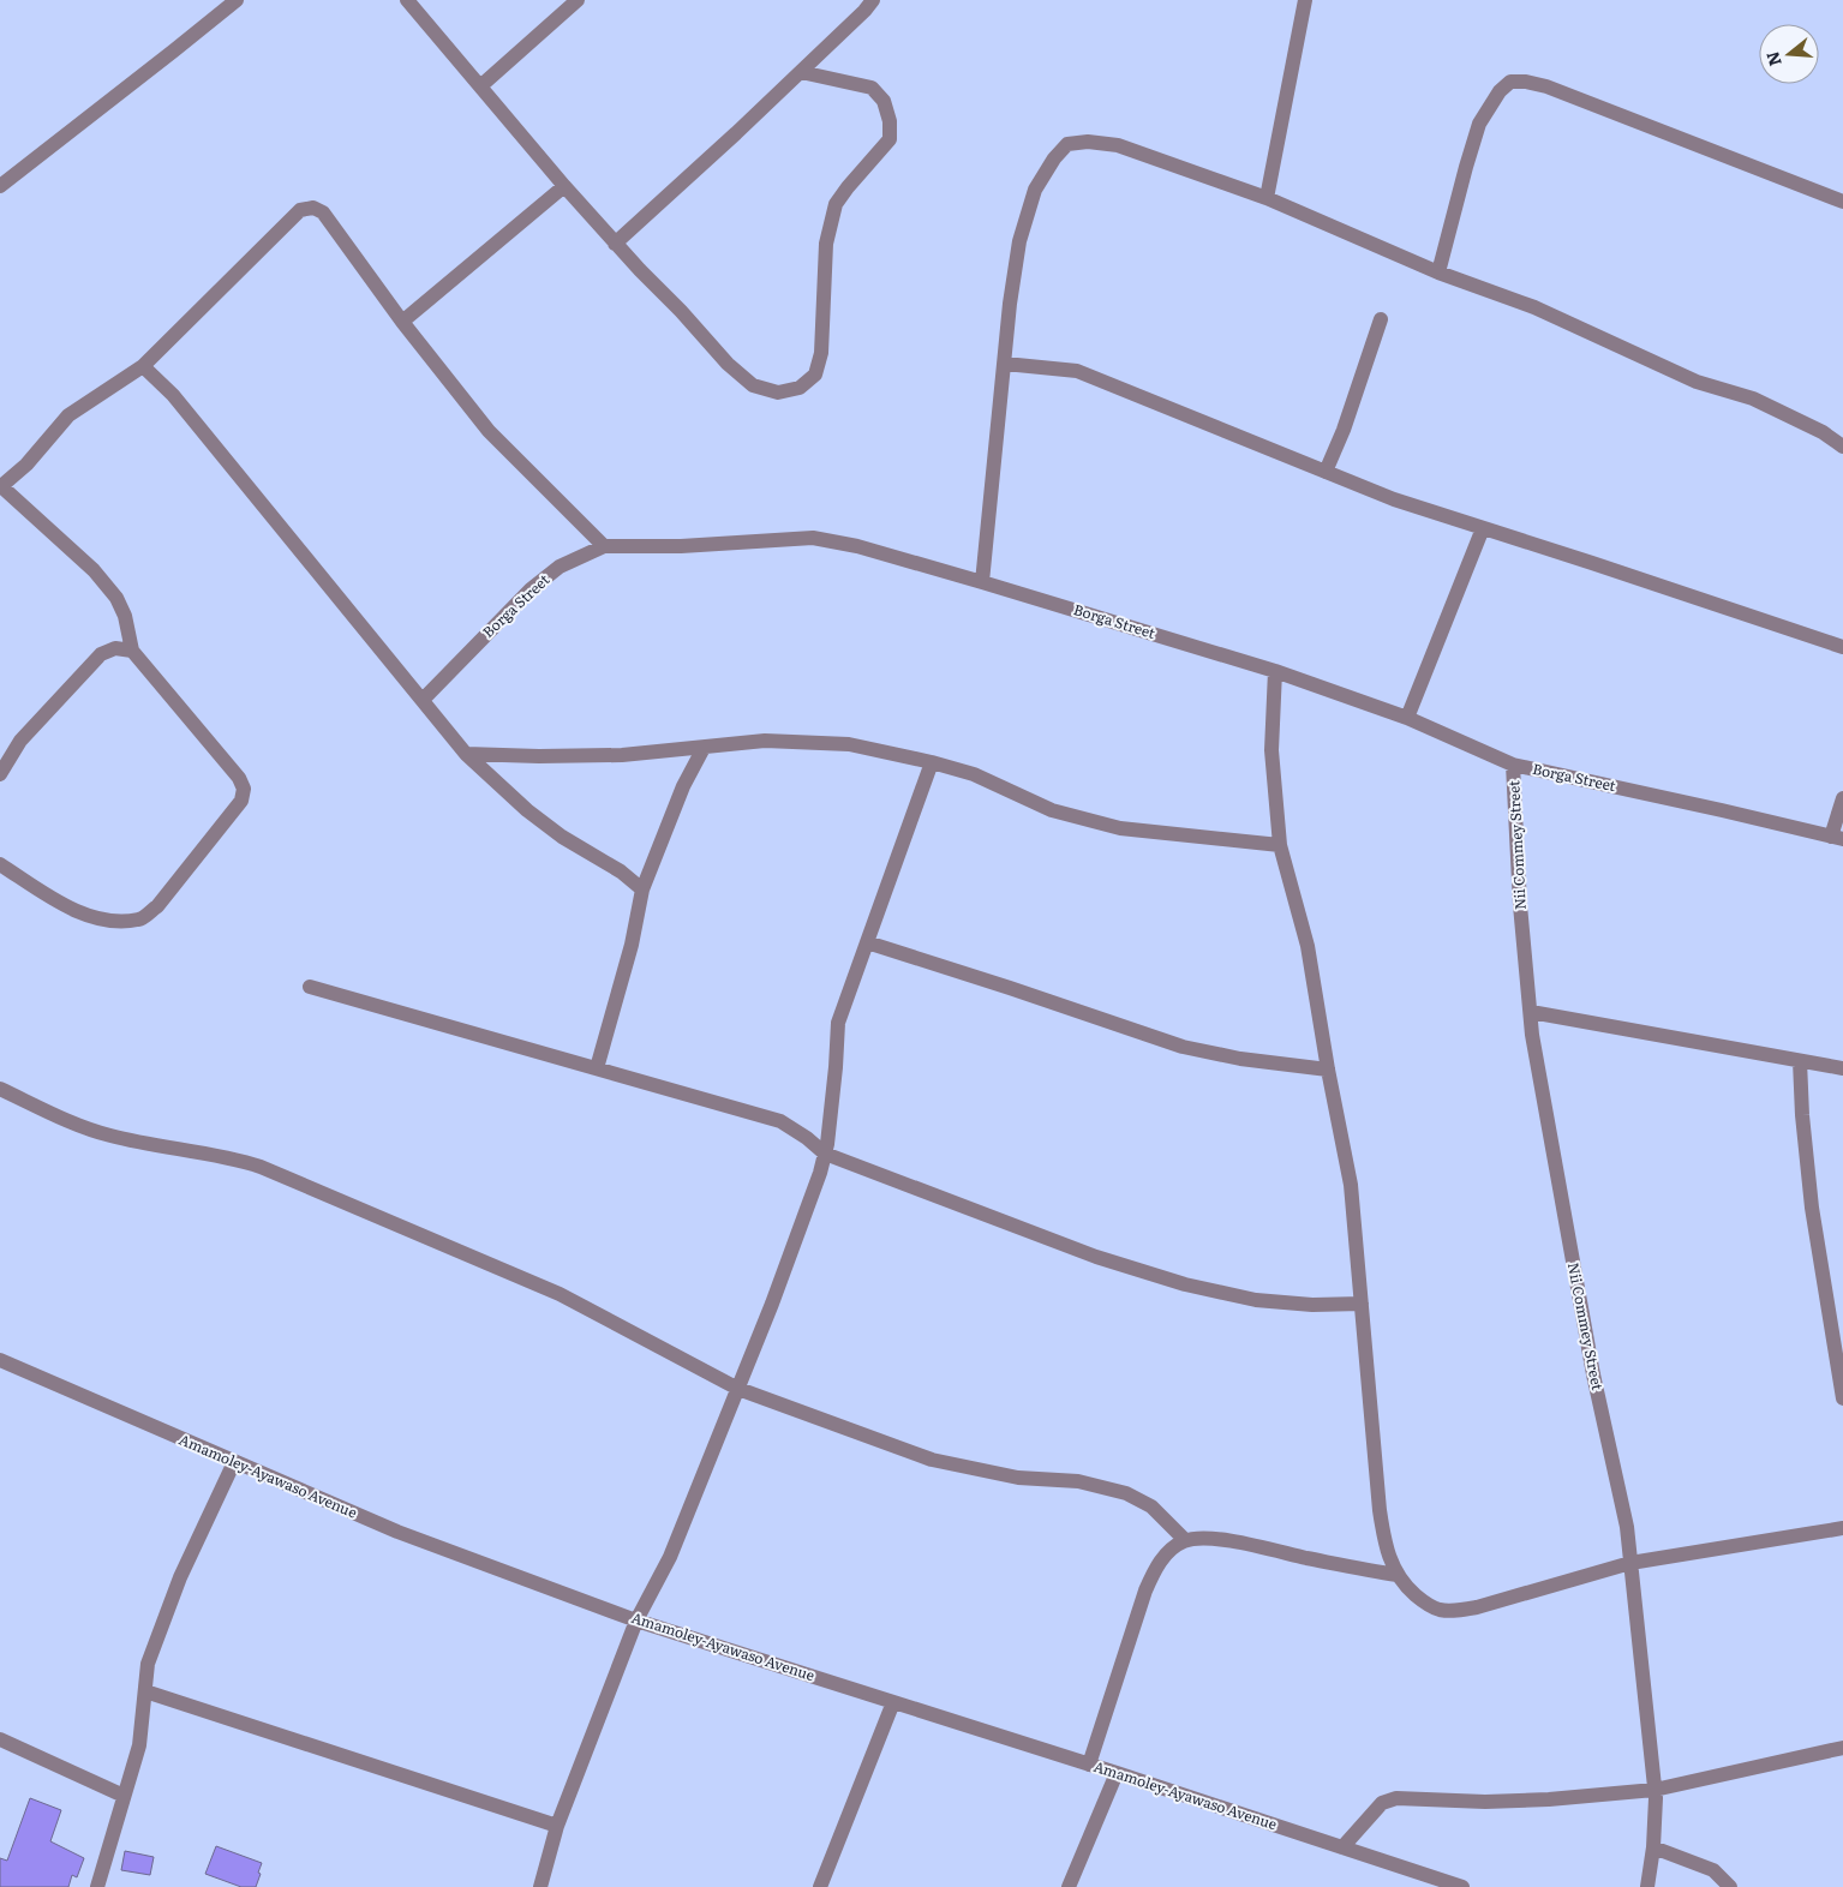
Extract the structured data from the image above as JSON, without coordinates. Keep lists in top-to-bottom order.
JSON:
{
  "streets": {
    "street": ["Borga Street", "Nii Commey Street", "Amamoley-Ayawaso Avenue"]
  },
  "crossings": [
    ["Borga Street", "Nii Commey Street"]
  ],
  "north": "left"
}
